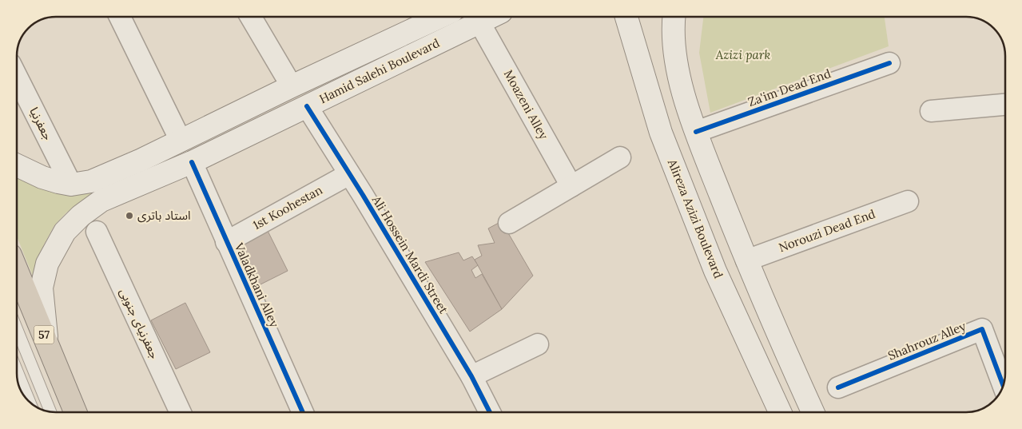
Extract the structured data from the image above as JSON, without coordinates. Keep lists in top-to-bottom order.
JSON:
{
  "streets": {
    "highway": ["57"],
    "main road": ["Hamid Salehi Boulevard", "Alireza Azizi Boulevard"],
    "street": [
      "Za'im Dead End",
      "Moazeni Alley",
      "جعفرنیا",
      "1st Koohestan",
      "Norouzi Dead End",
      "Ali Hossein Mardi Street",
      "Valadkhani Alley",
      "جعفرنیای جنوبی",
      "Shahrouz Alley"
    ]
  },
  "crossings": [
    ["Hamid Salehi Boulevard", "Moazeni Alley"],
    ["Hamid Salehi Boulevard", "جعفرنیا"],
    ["Hamid Salehi Boulevard", "Ali Hossein Mardi Street"],
    ["Hamid Salehi Boulevard", "Valadkhani Alley"],
    ["Hamid Salehi Boulevard", "57"],
    ["1st Koohestan", "Ali Hossein Mardi Street"],
    ["1st Koohestan", "Valadkhani Alley"]
  ],
  "parks": ["Azizi park"],
  "places": ["استاد باتری"]
}
